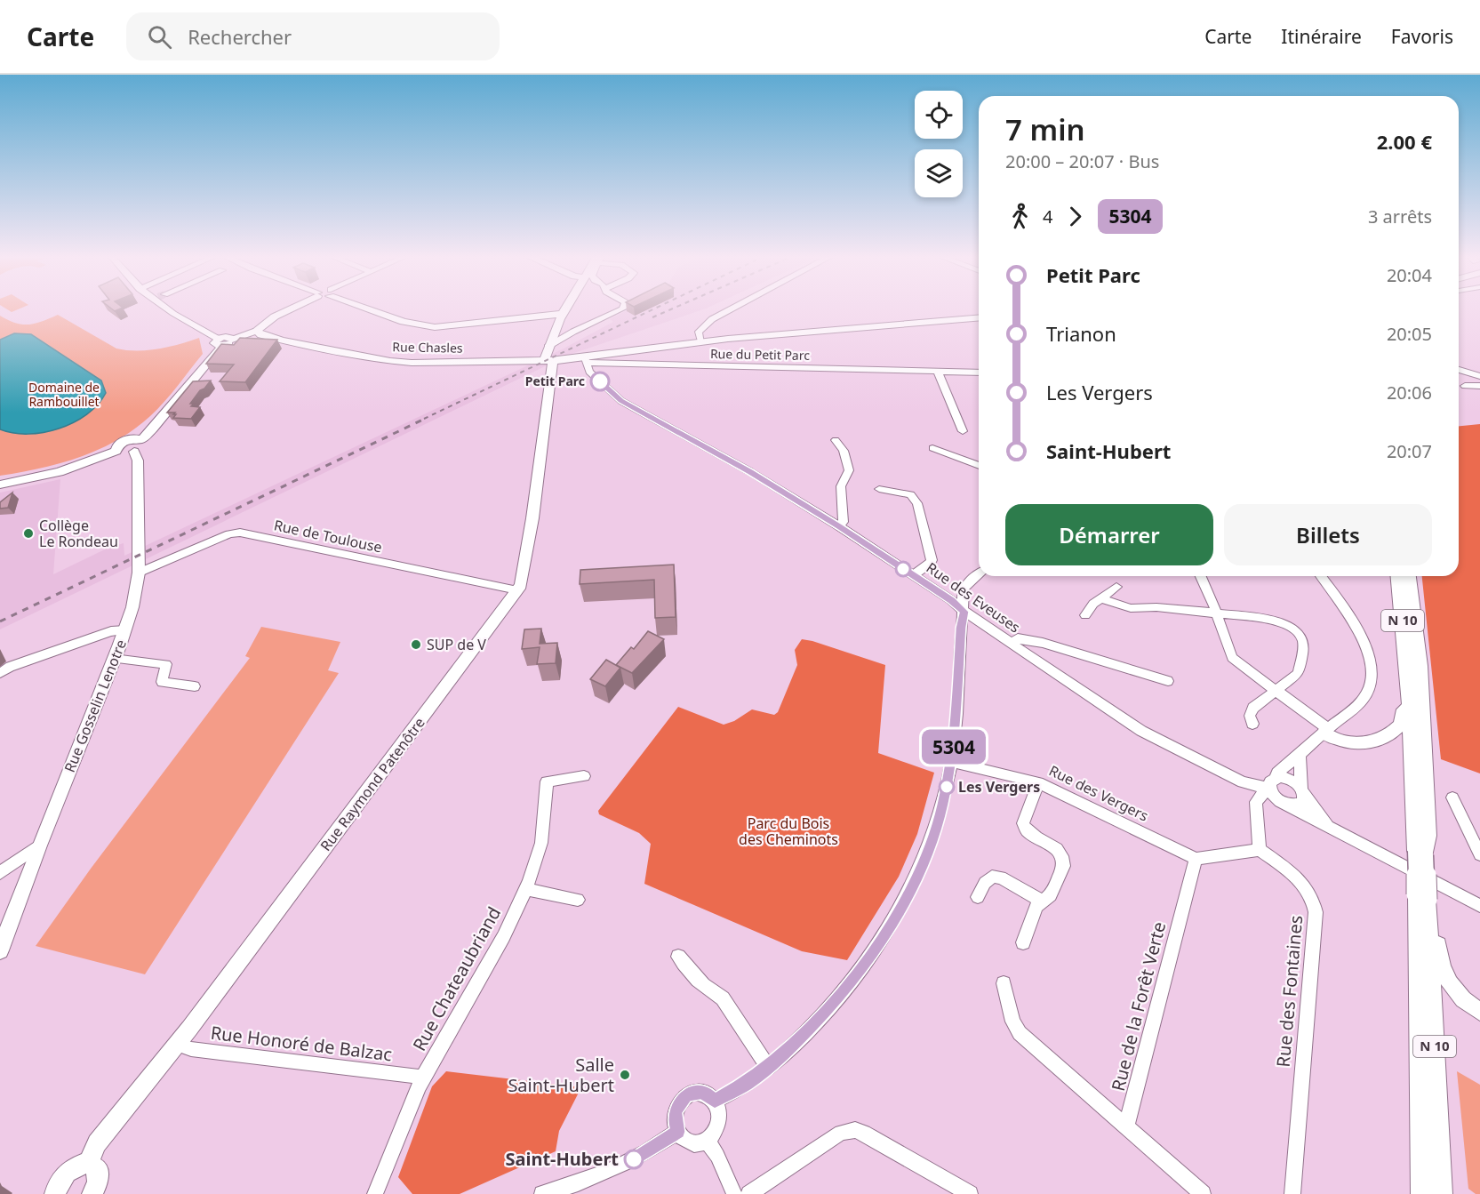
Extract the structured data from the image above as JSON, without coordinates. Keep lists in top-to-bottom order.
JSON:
{
  "streets": {
    "main road": [
      "Rue Chasles",
      "N 10",
      "Rue Gosselin Lenotre",
      "Rue Raymond Patenôtre"
    ],
    "street": [
      "Rue du Petit Parc",
      "Rue de Toulouse",
      "Rue des Eveuses",
      "Rue des Vergers",
      "Rue Chateaubriand",
      "Rue des Fontaines",
      "Rue de la Forêt Verte",
      "Rue Honoré de Balzac"
    ]
  },
  "crossings": [
    ["Rue Chasles", "Rue du Petit Parc"],
    ["Rue Chasles", "Rue des Eveuses"],
    ["Rue Chasles", "Rue Raymond Patenôtre"],
    ["Rue du Petit Parc", "Rue des Eveuses"],
    ["Rue de Toulouse", "Rue Gosselin Lenotre"],
    ["Rue de Toulouse", "Rue Raymond Patenôtre"],
    ["Rue Raymond Patenôtre", "Rue Honoré de Balzac"],
    ["Rue des Vergers", "Rue de la Forêt Verte"],
    ["Rue Chateaubriand", "Rue Honoré de Balzac"]
  ],
  "parks": ["Domaine de Rambouillet", "Parc du Bois des Cheminots"],
  "places": [
    "Petit Parc",
    "Collège Le Rondeau",
    "SUP de V",
    "Les Vergers",
    "Salle Saint-Hubert",
    "Saint-Hubert"
  ],
  "lines": ["bus line 5304"],
  "page": {
    "header": "Carte",
    "search": "Rechercher",
    "nav": ["Carte", "Itinéraire", "Favoris"],
    "on_map": "5304",
    "heading": ["7 min", "20:00 – 20:07 · Bus", "2.00 €"],
    "legs": ["4", "5304", "3 arrêts"],
    "list": [
      {
        "name": "Petit Parc",
        "value": "20:04"
      },
      {
        "name": "Trianon",
        "value": "20:05"
      },
      {
        "name": "Les Vergers",
        "value": "20:06"
      },
      {
        "name": "Saint-Hubert",
        "value": "20:07"
      }
    ],
    "buttons": ["Démarrer", "Billets"]
  }
}
